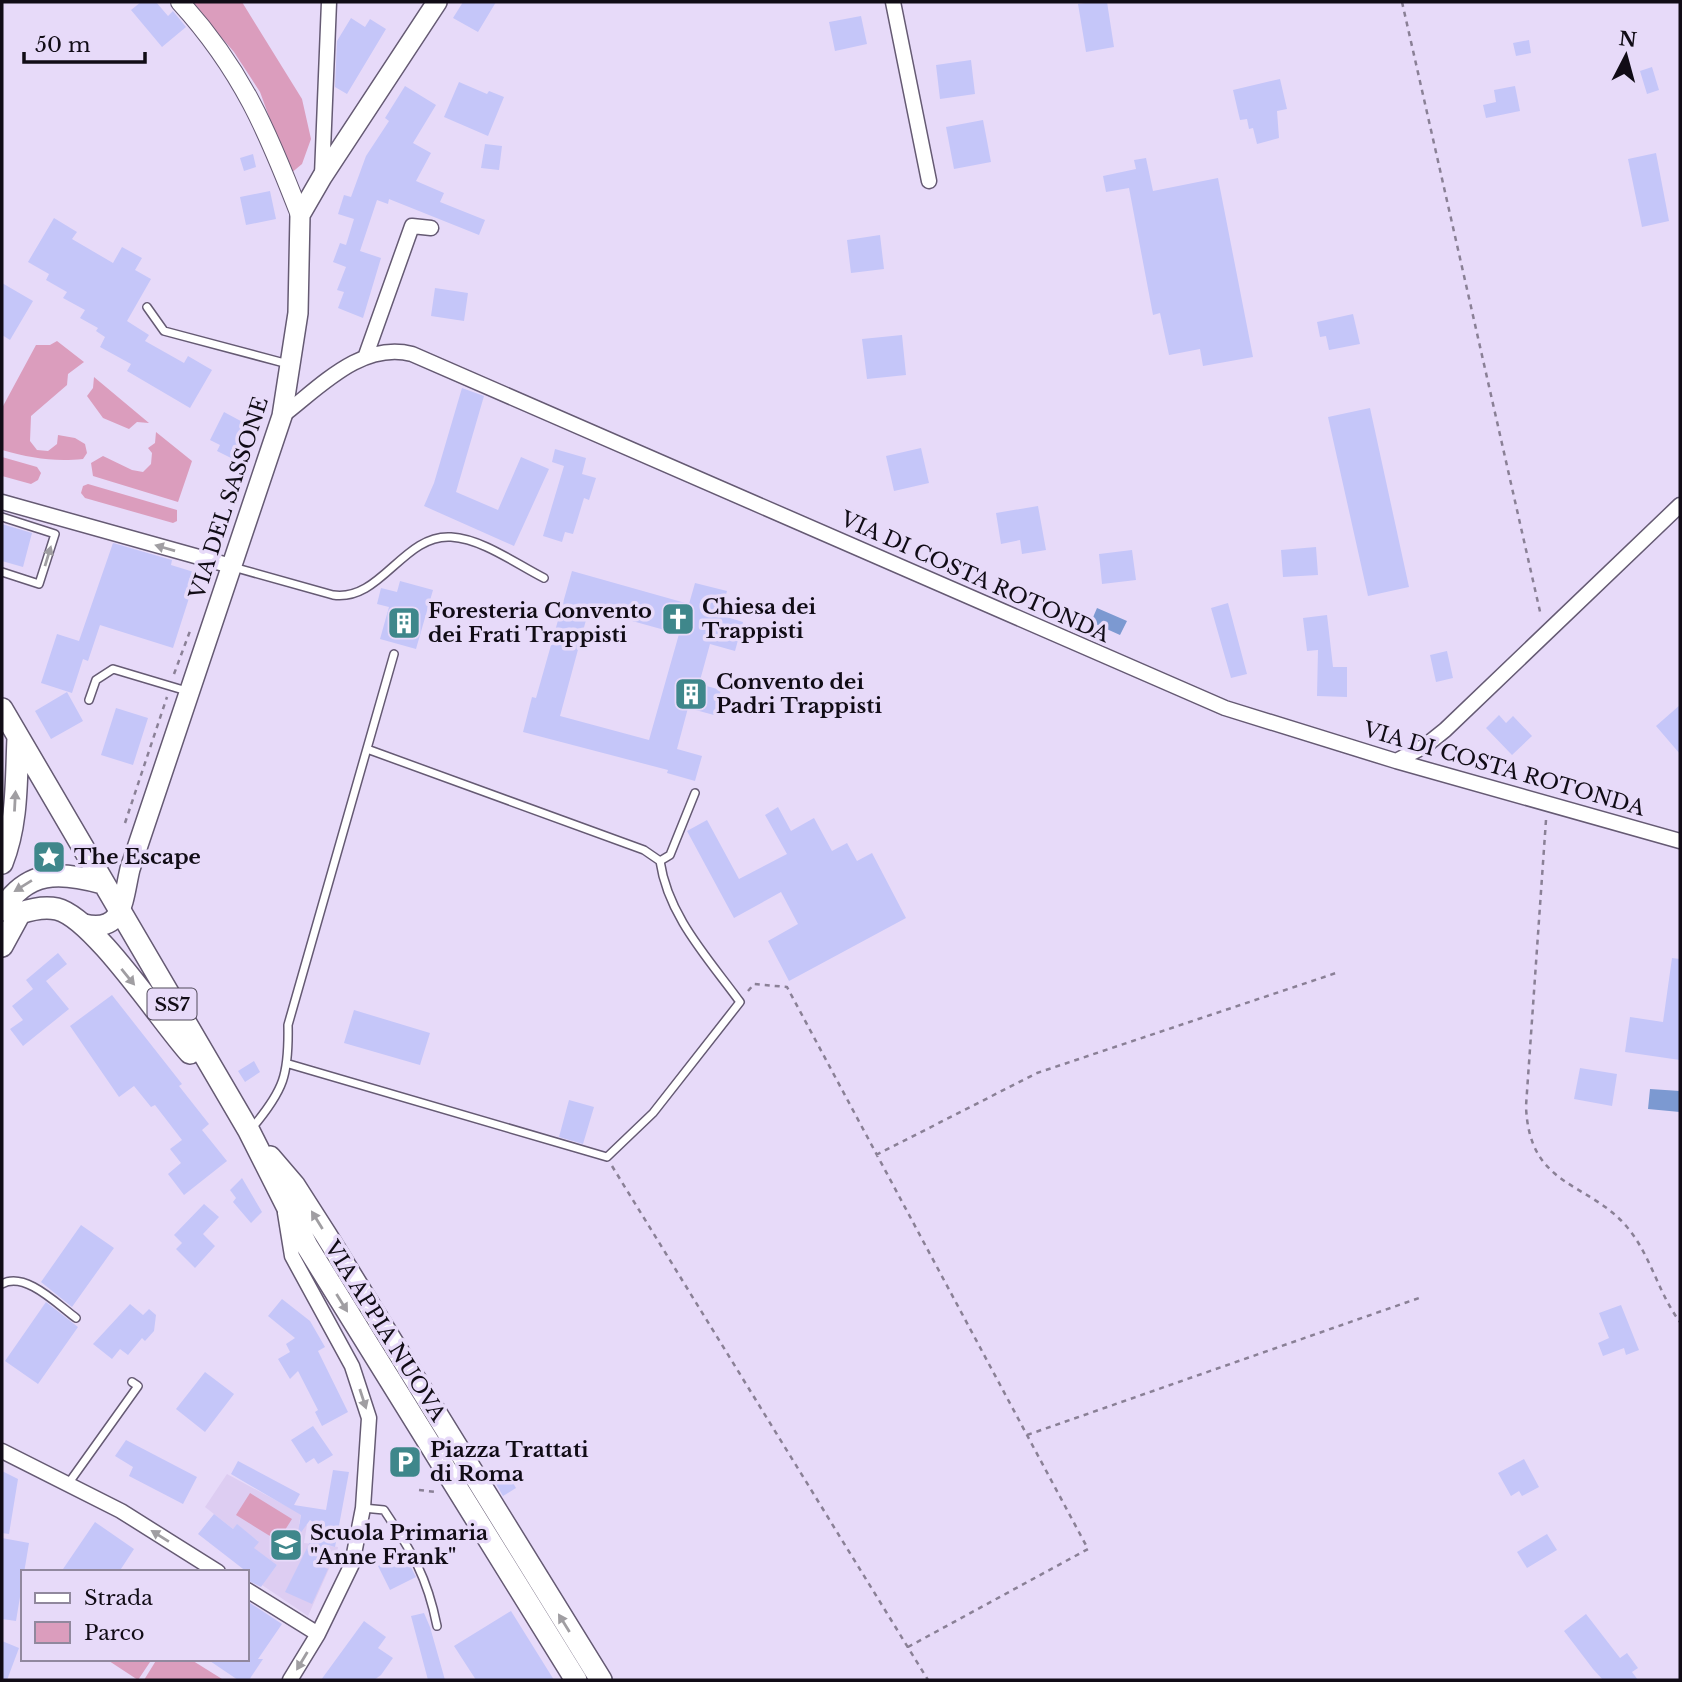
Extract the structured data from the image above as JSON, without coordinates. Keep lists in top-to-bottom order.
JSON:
{
  "streets": {
    "main road": ["VIA DEL SASSONE", "SS7", "VIA APPIA NUOVA"],
    "street": ["VIA DI COSTA ROTONDA"]
  },
  "crossings": [
    ["VIA DEL SASSONE", "VIA APPIA NUOVA"]
  ],
  "places": {
    "church": ["Chiesa dei Trappisti"],
    "building": ["Foresteria Convento dei Frati Trappisti", "Convento dei Padri Trappisti"],
    "place": ["The Escape"],
    "parking": ["Piazza Trattati di Roma"],
    "school or university": ["Scuola Primaria \"Anne Frank\""]
  },
  "legend": ["Strada", "Parco"],
  "scale_bar": "50 m",
  "north": "top"
}
